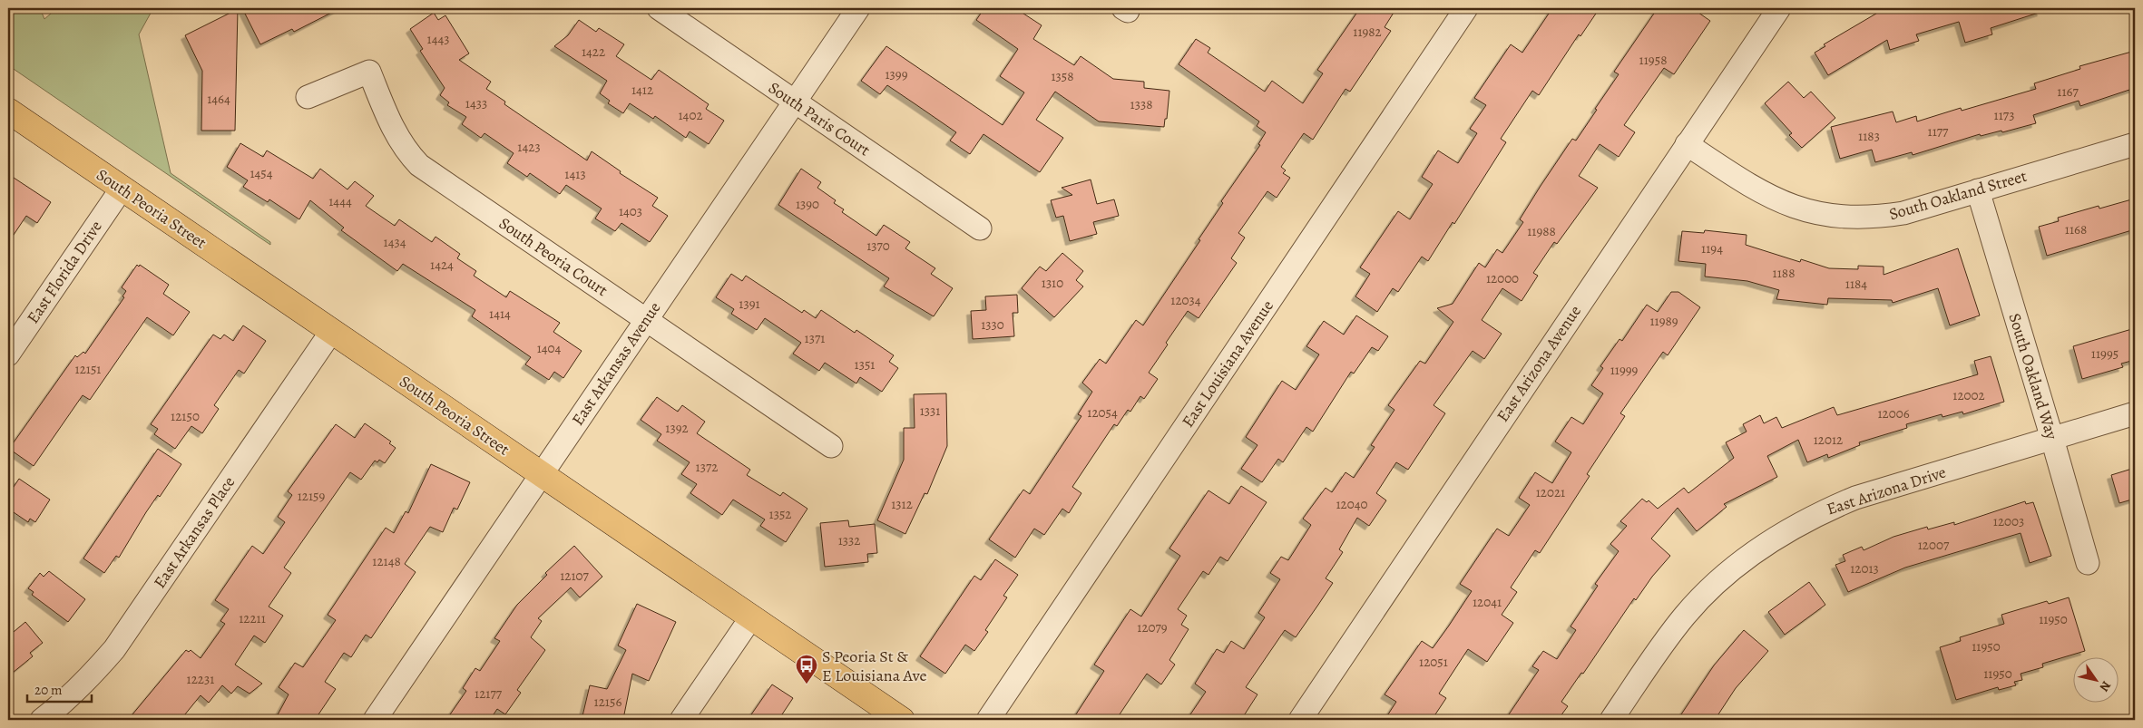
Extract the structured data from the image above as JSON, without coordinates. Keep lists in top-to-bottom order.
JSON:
{
  "streets": {
    "main road": ["South Peoria Street"],
    "street": [
      "South Paris Court",
      "South Oakland Street",
      "South Peoria Court",
      "East Florida Drive",
      "East Arkansas Avenue",
      "East Louisiana Avenue",
      "East Arizona Avenue",
      "South Oakland Way",
      "East Arizona Drive",
      "East Arkansas Place"
    ]
  },
  "crossings": [
    ["South Paris Court", "East Arkansas Avenue"],
    ["South Oakland Street", "East Arizona Avenue"],
    ["South Oakland Street", "South Oakland Way"],
    ["South Peoria Street", "East Florida Drive"],
    ["South Peoria Street", "East Arkansas Avenue"],
    ["South Peoria Street", "East Arkansas Place"],
    ["South Peoria Court", "East Arkansas Avenue"],
    ["South Oakland Way", "East Arizona Drive"]
  ],
  "places": {
    "bus stop": ["S Peoria St & E Louisiana Ave"]
  },
  "house_numbers": [
    "11982",
    "1443",
    "1422",
    "11958",
    "1399",
    "1358",
    "1412",
    "1167",
    "1464",
    "1433",
    "1338",
    "1402",
    "1173",
    "1177",
    "1183",
    "1423",
    "1454",
    "1413",
    "1444",
    "1390",
    "1403",
    "1168",
    "11988",
    "1434",
    "1370",
    "1194",
    "1424",
    "1188",
    "12000",
    "1310",
    "1184",
    "12034",
    "1391",
    "1414",
    "11989",
    "1330",
    "1371",
    "1404",
    "11995",
    "1351",
    "12151",
    "11999",
    "12002",
    "1331",
    "12054",
    "12006",
    "12150",
    "1392",
    "12012",
    "1372",
    "12021",
    "12159",
    "1312",
    "12040",
    "1352",
    "12003",
    "1332",
    "12007",
    "12148",
    "12013",
    "12107",
    "12041",
    "12211",
    "11950",
    "12079",
    "11950",
    "12051",
    "11950",
    "12231",
    "12177",
    "12156"
  ],
  "scale_bar": "20 m",
  "north": "bottom right"
}
